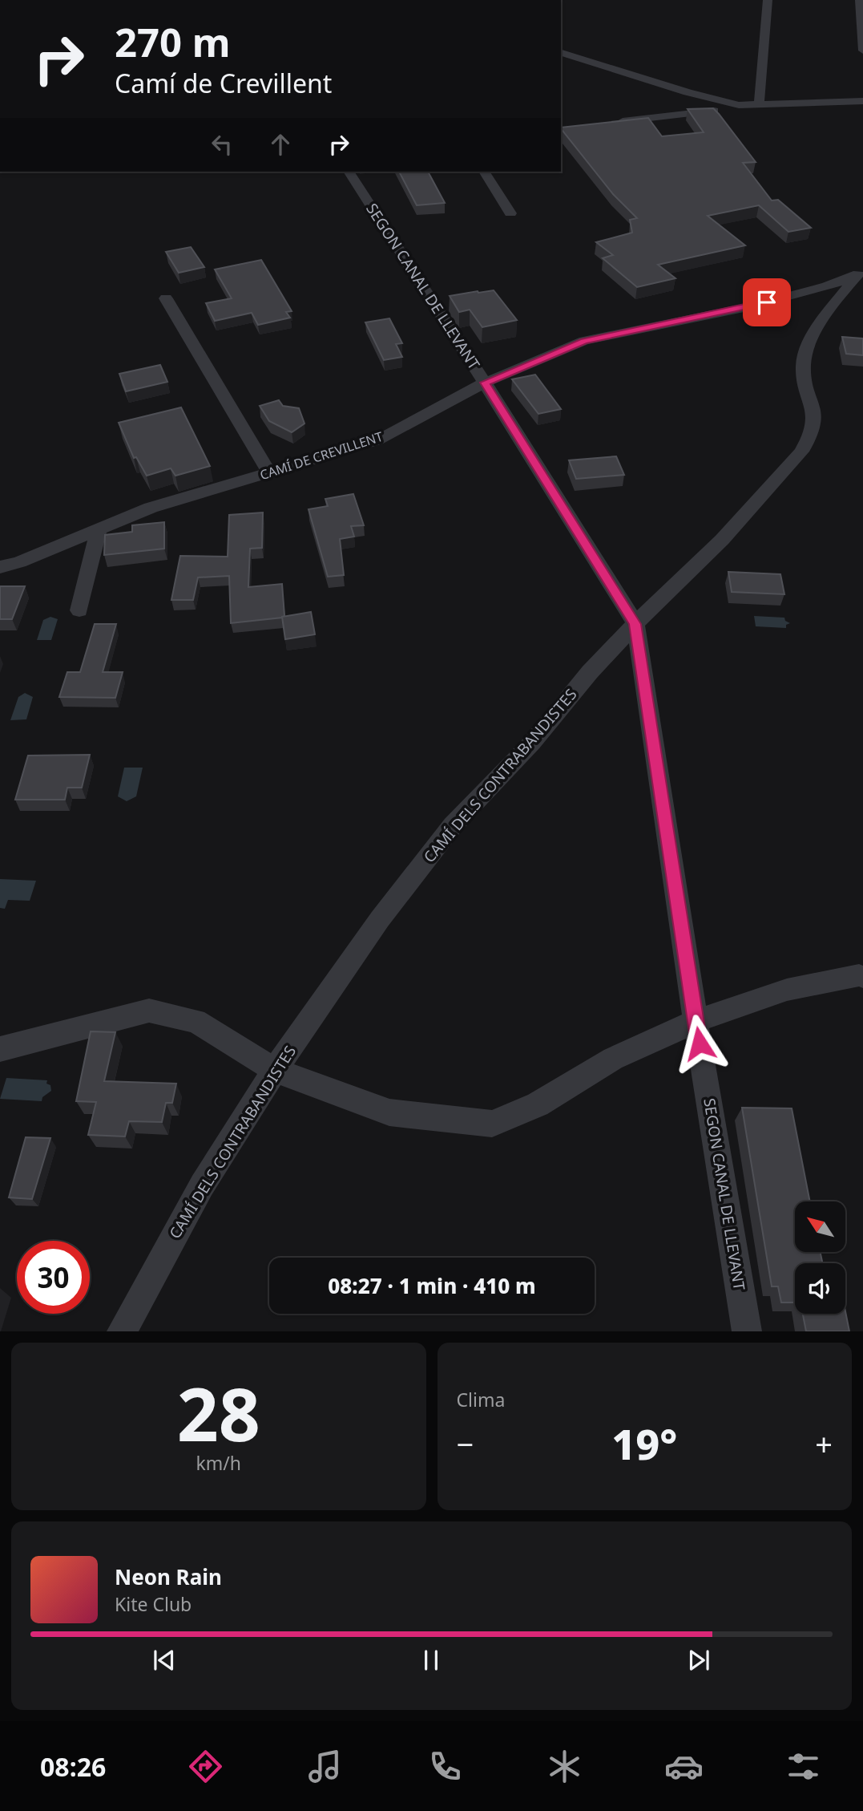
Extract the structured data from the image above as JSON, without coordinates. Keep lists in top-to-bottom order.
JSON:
{
  "streets": {
    "street": ["SEGON CANAL DE LLEVANT", "CAMÍ DE CREVILLENT", "CAMÍ DELS CONTRABANDISTES"]
  },
  "crossings": [
    ["SEGON CANAL DE LLEVANT", "CAMÍ DE CREVILLENT"],
    ["SEGON CANAL DE LLEVANT", "CAMÍ DELS CONTRABANDISTES"],
    ["CAMÍ DE CREVILLENT", "CAMÍ DELS CONTRABANDISTES"]
  ],
  "north": "top left",
  "page": {
    "turn": ["270 m", "Camí de Crevillent"],
    "limit": "30",
    "trip": "08:27 · 1 min · 410 m",
    "tile": [
      ["28", "km/h"],
      "Clima"
    ],
    "heat": ["−", "19°", "+"],
    "song": ["Neon Rain", "Kite Club"],
    "tabs": "08:26"
  }
}
